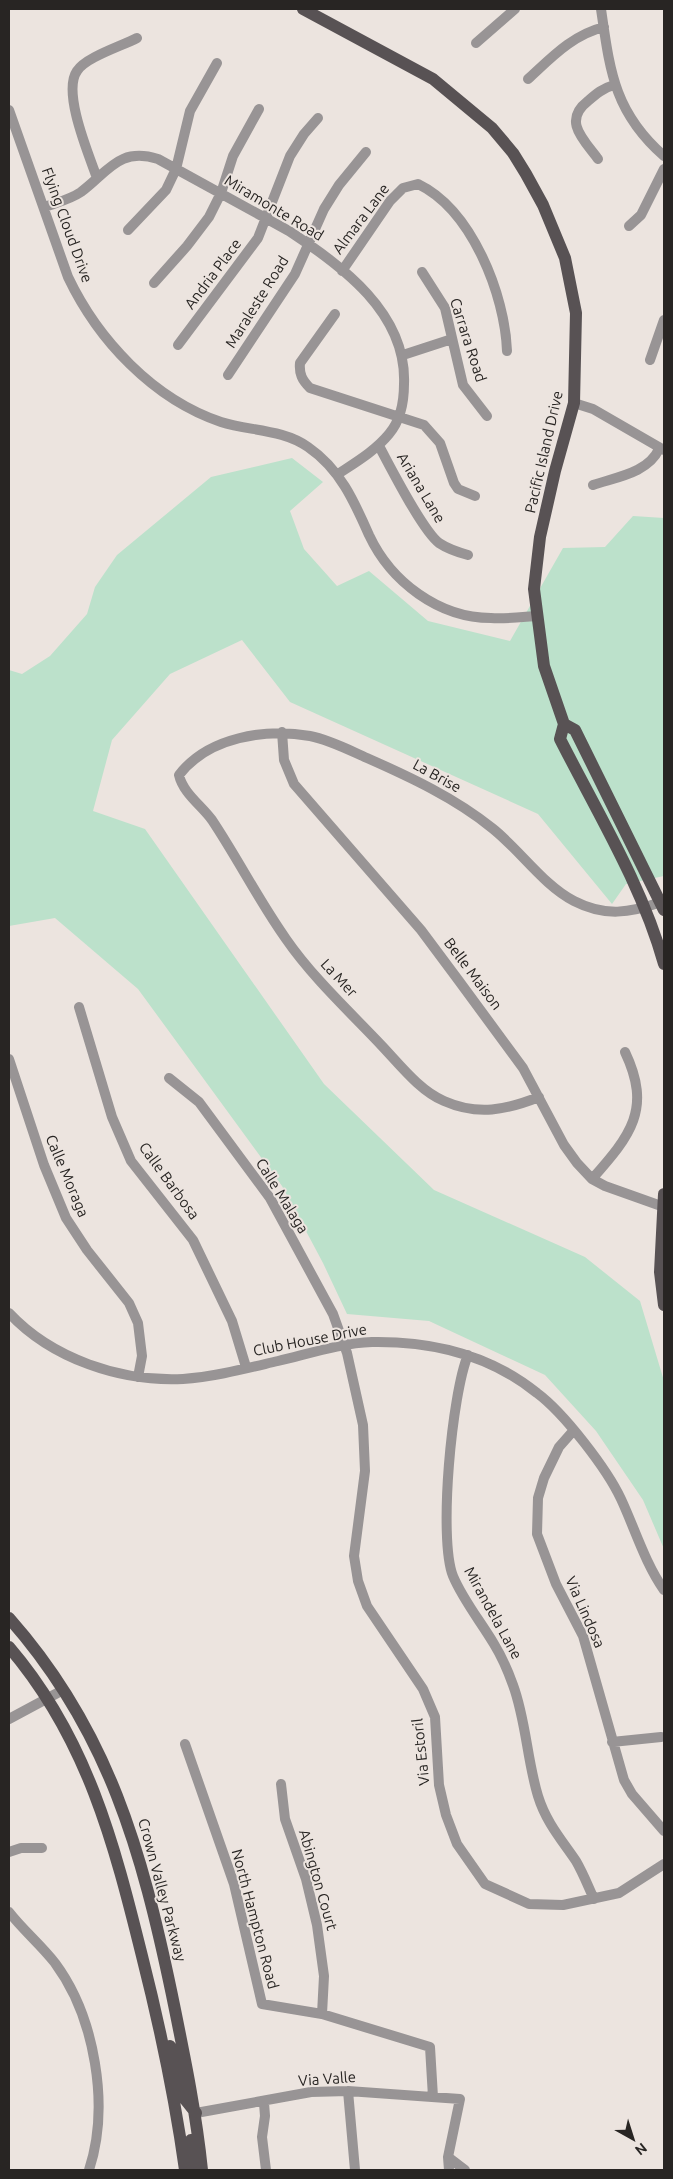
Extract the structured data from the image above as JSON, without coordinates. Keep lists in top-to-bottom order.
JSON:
{
  "streets": {
    "main road": ["Pacific Island Drive", "Crown Valley Parkway"],
    "street": [
      "Miramonte Road",
      "Almara Lane",
      "Flying Cloud Drive",
      "Andria Place",
      "Maraleste Road",
      "Carrara Road",
      "Ariana Lane",
      "La Brise",
      "Belle Maison",
      "La Mer",
      "Calle Moraga",
      "Calle Barbosa",
      "Calle Malaga",
      "Club House Drive",
      "Via Lindosa",
      "Mirandela Lane",
      "Via Estoril",
      "Abington Court",
      "North Hampton Road",
      "Via Valle"
    ]
  },
  "crossings": [
    ["Miramonte Road", "Almara Lane"],
    ["Miramonte Road", "Flying Cloud Drive"],
    ["Miramonte Road", "Andria Place"],
    ["Miramonte Road", "Maraleste Road"],
    ["Miramonte Road", "Ariana Lane"],
    ["Flying Cloud Drive", "Pacific Island Drive"],
    ["Pacific Island Drive", "La Brise"],
    ["La Brise", "Belle Maison"],
    ["La Brise", "La Mer"],
    ["Belle Maison", "La Mer"],
    ["Calle Moraga", "Club House Drive"],
    ["Calle Barbosa", "Club House Drive"],
    ["Calle Malaga", "Club House Drive"],
    ["Calle Malaga", "Via Estoril"],
    ["Club House Drive", "Via Lindosa"],
    ["Club House Drive", "Mirandela Lane"],
    ["Club House Drive", "Via Estoril"],
    ["Mirandela Lane", "Via Estoril"],
    ["Abington Court", "North Hampton Road"],
    ["Crown Valley Parkway", "Via Valle"],
    ["North Hampton Road", "Via Valle"]
  ],
  "north": "bottom right"
}
